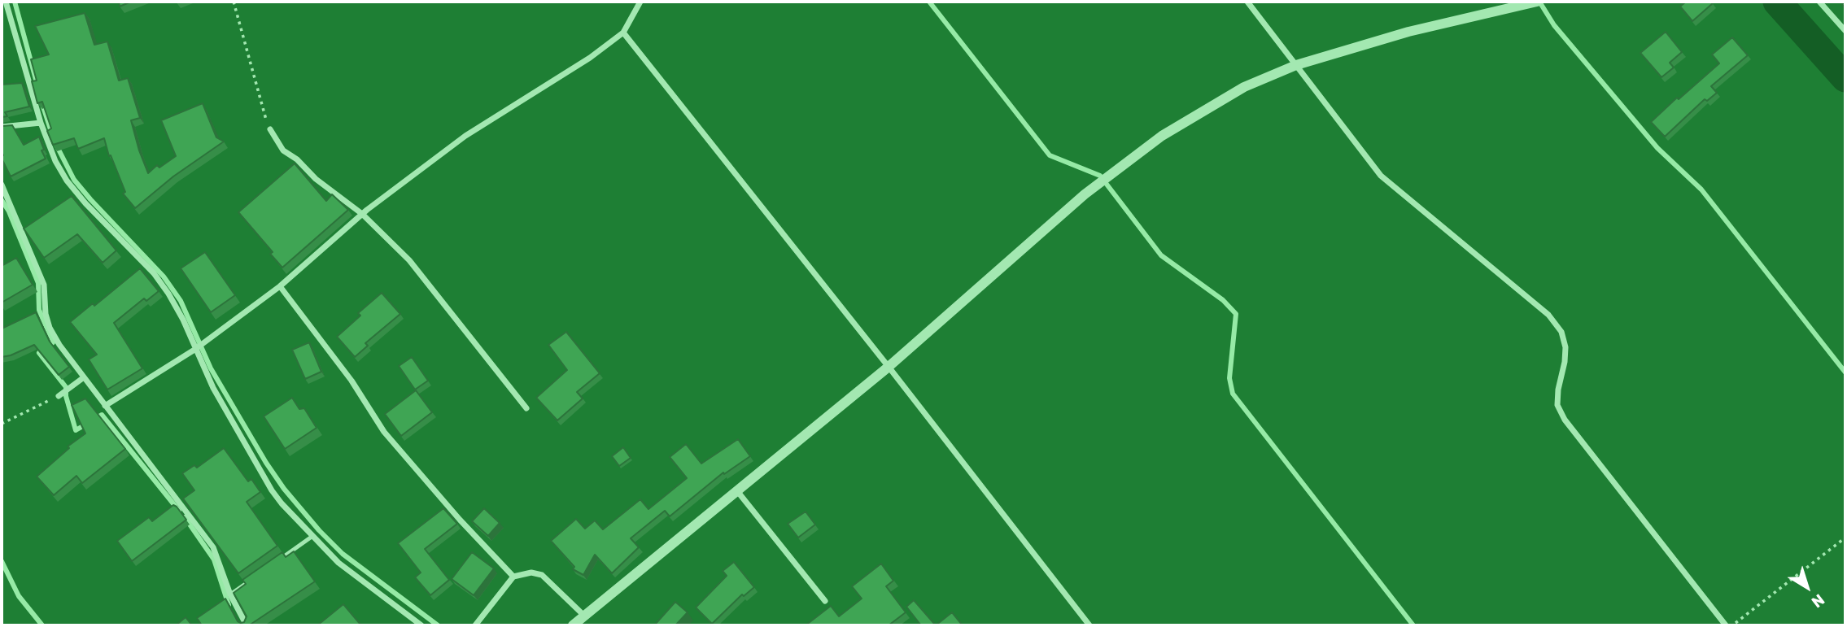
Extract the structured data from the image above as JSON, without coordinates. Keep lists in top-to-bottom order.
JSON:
{
  "north": "bottom right"
}
